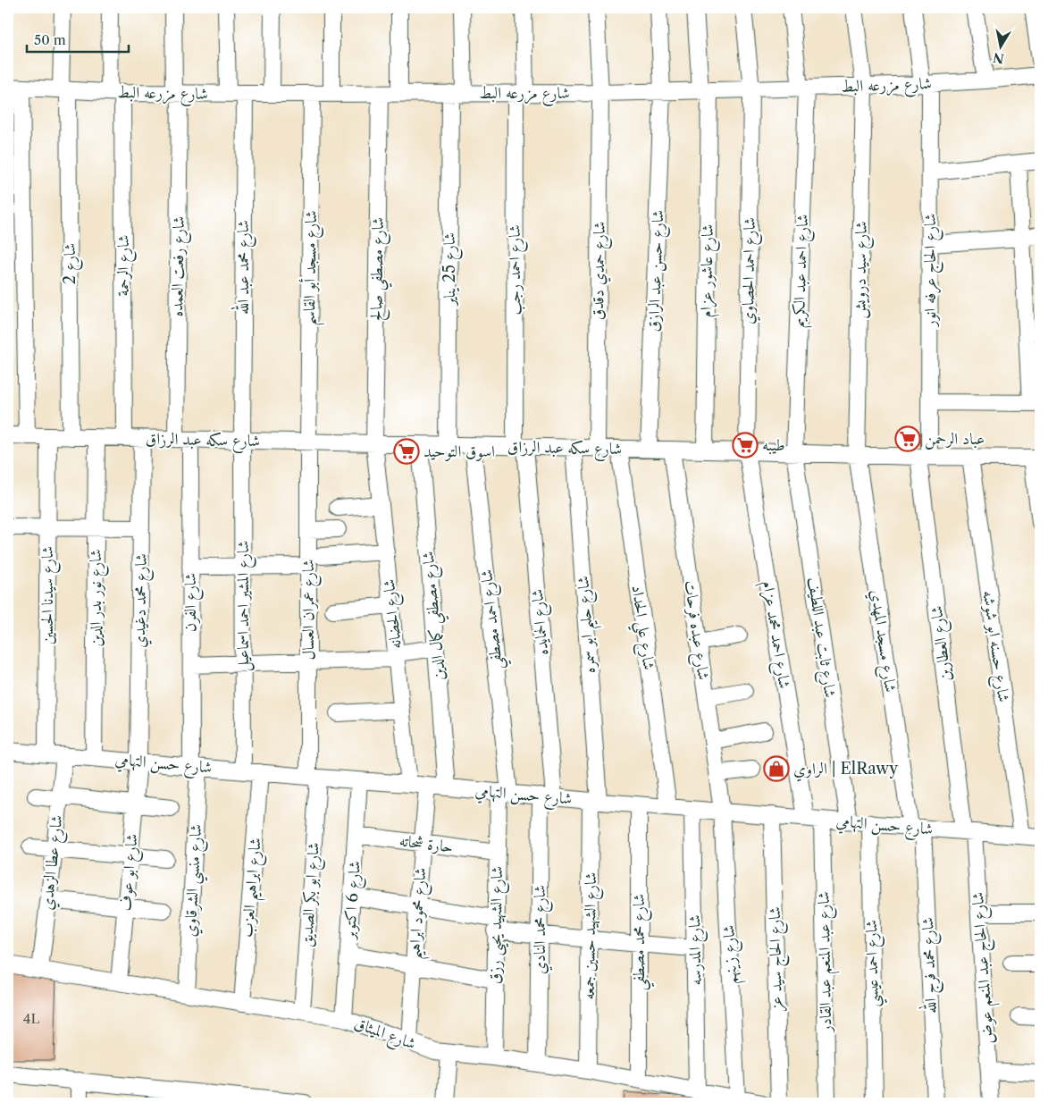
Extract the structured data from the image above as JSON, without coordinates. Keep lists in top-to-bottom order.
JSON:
{
  "streets": {
    "street": [
      "شارع مزرعه البط",
      "شارع 2",
      "شارع الرحمة",
      "شارع رفعت العمده",
      "شارع محمد عبد الله",
      "شارع مسجد أبو القاسم",
      "شارع مصطفي صالح",
      "شارع 25 يناير",
      "شارع احمد رجب",
      "شارع سيد درويش",
      "شارع الحاج عرفه انور",
      "شارع حمدي دقدق",
      "شارع حسن عبد الرازق",
      "شارع عاشور عزام",
      "شارع احمد الحصاوي",
      "شارع احمد عبد الكريم",
      "شارع سكه عبد الرزاق",
      "شارع سيدنا الحسين",
      "شارع نور بدر الدين",
      "شارع محمد دغيدي",
      "شارع الفرن",
      "شارع المشير احمد اسماعيل",
      "شارع عمران العسال",
      "شارع الحضانه",
      "شارع مصطفي كمال الدين",
      "شارع احمد مصطفي",
      "شارع الحمايده",
      "شارع حليم ابو سمره",
      "شارع علي الحداد",
      "شارع عبده فرحات",
      "شارع احمد محمد عزام",
      "شارع ثابت عبد اللطيف",
      "شارع مسجد المهدي",
      "شارع العطارين",
      "شارع حسنه ابو شوشه",
      "شارع حسن التهامي",
      "حارة شحاته",
      "شارع عطا الزهدي",
      "شارع ابو عوف",
      "شارع منسي الشرقاوي",
      "شارع ابراهيم العزب",
      "شارع ابو بكر الصديق",
      "شارع 6 اكتوبر",
      "شارع محمود ابراهيم",
      "شارع الشهيد يحيى رزق",
      "شارع محمد النادي",
      "شارع الشهيد حسين جمعه",
      "شارع محمد مصطفي",
      "شارع المدرسه",
      "شارع زينهم",
      "شارع الحاج سيد عز",
      "شارع عبد المنعم عبد القادر",
      "شارع احمد عيسي",
      "شارع محمد فرج الله",
      "شارع الحاج عبد المنعم عوض",
      "شارع الميثاق"
    ]
  },
  "crossings": [
    ["شارع مزرعه البط", "شارع 2"],
    ["شارع مزرعه البط", "شارع الرحمة"],
    ["شارع مزرعه البط", "شارع رفعت العمده"],
    ["شارع مزرعه البط", "شارع محمد عبد الله"],
    ["شارع مزرعه البط", "شارع مسجد أبو القاسم"],
    ["شارع مزرعه البط", "شارع مصطفي صالح"],
    ["شارع مزرعه البط", "شارع 25 يناير"],
    ["شارع مزرعه البط", "شارع احمد رجب"],
    ["شارع مزرعه البط", "شارع سيد درويش"],
    ["شارع مزرعه البط", "شارع الحاج عرفه انور"],
    ["شارع مزرعه البط", "شارع حمدي دقدق"],
    ["شارع مزرعه البط", "شارع حسن عبد الرازق"],
    ["شارع مزرعه البط", "شارع عاشور عزام"],
    ["شارع مزرعه البط", "شارع احمد الحصاوي"],
    ["شارع مزرعه البط", "شارع احمد عبد الكريم"],
    ["شارع 2", "شارع سكه عبد الرزاق"],
    ["شارع الرحمة", "شارع سكه عبد الرزاق"],
    ["شارع رفعت العمده", "شارع سكه عبد الرزاق"],
    ["شارع رفعت العمده", "شارع الفرن"],
    ["شارع محمد عبد الله", "شارع سكه عبد الرزاق"],
    ["شارع محمد عبد الله", "شارع المشير احمد اسماعيل"],
    ["شارع مسجد أبو القاسم", "شارع سكه عبد الرزاق"],
    ["شارع مسجد أبو القاسم", "شارع عمران العسال"],
    ["شارع مصطفي صالح", "شارع سكه عبد الرزاق"],
    ["شارع مصطفي صالح", "شارع الحضانه"],
    ["شارع 25 يناير", "شارع سكه عبد الرزاق"],
    ["شارع احمد رجب", "شارع سكه عبد الرزاق"],
    ["شارع احمد رجب", "شارع الحمايده"],
    ["شارع سيد درويش", "شارع سكه عبد الرزاق"],
    ["شارع سيد درويش", "شارع مسجد المهدي"],
    ["شارع الحاج عرفه انور", "شارع سكه عبد الرزاق"],
    ["شارع الحاج عرفه انور", "شارع العطارين"],
    ["شارع حمدي دقدق", "شارع سكه عبد الرزاق"],
    ["شارع حسن عبد الرازق", "شارع سكه عبد الرزاق"],
    ["شارع عاشور عزام", "شارع سكه عبد الرزاق"],
    ["شارع احمد الحصاوي", "شارع سكه عبد الرزاق"],
    ["شارع احمد الحصاوي", "شارع احمد محمد عزام"],
    ["شارع احمد عبد الكريم", "شارع سكه عبد الرزاق"],
    ["شارع احمد عبد الكريم", "شارع ثابت عبد اللطيف"],
    ["شارع سكه عبد الرزاق", "شارع سيدنا الحسين"],
    ["شارع سكه عبد الرزاق", "شارع نور بدر الدين"],
    ["شارع سكه عبد الرزاق", "شارع محمد دغيدي"],
    ["شارع سكه عبد الرزاق", "شارع الفرن"],
    ["شارع سكه عبد الرزاق", "شارع المشير احمد اسماعيل"],
    ["شارع سكه عبد الرزاق", "شارع عمران العسال"],
    ["شارع سكه عبد الرزاق", "شارع الحضانه"],
    ["شارع سكه عبد الرزاق", "شارع مصطفي كمال الدين"],
    ["شارع سكه عبد الرزاق", "شارع احمد مصطفي"],
    ["شارع سكه عبد الرزاق", "شارع الحمايده"],
    ["شارع سكه عبد الرزاق", "شارع حليم ابو سمره"],
    ["شارع سكه عبد الرزاق", "شارع علي الحداد"],
    ["شارع سكه عبد الرزاق", "شارع عبده فرحات"],
    ["شارع سكه عبد الرزاق", "شارع احمد محمد عزام"],
    ["شارع سكه عبد الرزاق", "شارع ثابت عبد اللطيف"],
    ["شارع سكه عبد الرزاق", "شارع مسجد المهدي"],
    ["شارع سكه عبد الرزاق", "شارع العطارين"],
    ["شارع سكه عبد الرزاق", "شارع حسنه ابو شوشه"],
    ["شارع سيدنا الحسين", "شارع حسن التهامي"],
    ["شارع نور بدر الدين", "شارع حسن التهامي"],
    ["شارع محمد دغيدي", "شارع حسن التهامي"],
    ["شارع محمد دغيدي", "شارع ابو عوف"],
    ["شارع الفرن", "شارع حسن التهامي"],
    ["شارع الفرن", "شارع منسي الشرقاوي"],
    ["شارع المشير احمد اسماعيل", "شارع حسن التهامي"],
    ["شارع عمران العسال", "شارع حسن التهامي"],
    ["شارع عمران العسال", "شارع ابو بكر الصديق"],
    ["شارع الحضانه", "شارع حسن التهامي"],
    ["شارع مصطفي كمال الدين", "شارع حسن التهامي"],
    ["شارع احمد مصطفي", "شارع حسن التهامي"],
    ["شارع احمد مصطفي", "شارع الشهيد يحيى رزق"],
    ["شارع الحمايده", "شارع حسن التهامي"],
    ["شارع الحمايده", "شارع محمد النادي"],
    ["شارع حليم ابو سمره", "شارع حسن التهامي"],
    ["شارع حليم ابو سمره", "شارع الشهيد حسين جمعه"],
    ["شارع علي الحداد", "شارع حسن التهامي"],
    ["شارع عبده فرحات", "شارع حسن التهامي"],
    ["شارع عبده فرحات", "شارع زينهم"],
    ["شارع احمد محمد عزام", "شارع حسن التهامي"],
    ["شارع احمد محمد عزام", "شارع عبد المنعم عبد القادر"],
    ["شارع ثابت عبد اللطيف", "شارع حسن التهامي"],
    ["شارع مسجد المهدي", "شارع حسن التهامي"],
    ["شارع مسجد المهدي", "شارع محمد فرج الله"],
    ["شارع العطارين", "شارع حسن التهامي"],
    ["شارع العطارين", "شارع الحاج عبد المنعم عوض"],
    ["شارع حسنه ابو شوشه", "شارع حسن التهامي"],
    ["شارع حسن التهامي", "شارع عطا الزهدي"],
    ["شارع حسن التهامي", "شارع ابو عوف"],
    ["شارع حسن التهامي", "شارع منسي الشرقاوي"],
    ["شارع حسن التهامي", "شارع ابراهيم العزب"],
    ["شارع حسن التهامي", "شارع ابو بكر الصديق"],
    ["شارع حسن التهامي", "شارع 6 اكتوبر"],
    ["شارع حسن التهامي", "شارع محمود ابراهيم"],
    ["شارع حسن التهامي", "شارع الشهيد يحيى رزق"],
    ["شارع حسن التهامي", "شارع محمد النادي"],
    ["شارع حسن التهامي", "شارع الشهيد حسين جمعه"],
    ["شارع حسن التهامي", "شارع محمد مصطفي"],
    ["شارع حسن التهامي", "شارع المدرسه"],
    ["شارع حسن التهامي", "شارع زينهم"],
    ["شارع حسن التهامي", "شارع الحاج سيد عز"],
    ["شارع حسن التهامي", "شارع عبد المنعم عبد القادر"],
    ["شارع حسن التهامي", "شارع احمد عيسي"],
    ["شارع حسن التهامي", "شارع محمد فرج الله"],
    ["شارع حسن التهامي", "شارع الحاج عبد المنعم عوض"],
    ["حارة شحاته", "شارع 6 اكتوبر"],
    ["حارة شحاته", "شارع محمود ابراهيم"],
    ["حارة شحاته", "شارع الشهيد يحيى رزق"],
    ["شارع عطا الزهدي", "شارع الميثاق"],
    ["شارع ابو عوف", "شارع الميثاق"],
    ["شارع منسي الشرقاوي", "شارع الميثاق"],
    ["شارع ابراهيم العزب", "شارع الميثاق"],
    ["شارع ابو بكر الصديق", "شارع الميثاق"],
    ["شارع 6 اكتوبر", "شارع الميثاق"],
    ["شارع محمود ابراهيم", "شارع الميثاق"],
    ["شارع الشهيد يحيى رزق", "شارع الميثاق"],
    ["شارع محمد النادي", "شارع الميثاق"],
    ["شارع الشهيد حسين جمعه", "شارع الميثاق"],
    ["شارع محمد مصطفي", "شارع الميثاق"],
    ["شارع المدرسه", "شارع الميثاق"],
    ["شارع زينهم", "شارع الميثاق"]
  ],
  "places": {
    "supermarket": ["عباد الرحمن", "طيبه", "اسوق التوحيد"],
    "shop": ["الراوي | ElRawy"]
  },
  "house_numbers": ["4L"],
  "scale_bar": "50 m",
  "north": "bottom"
}
